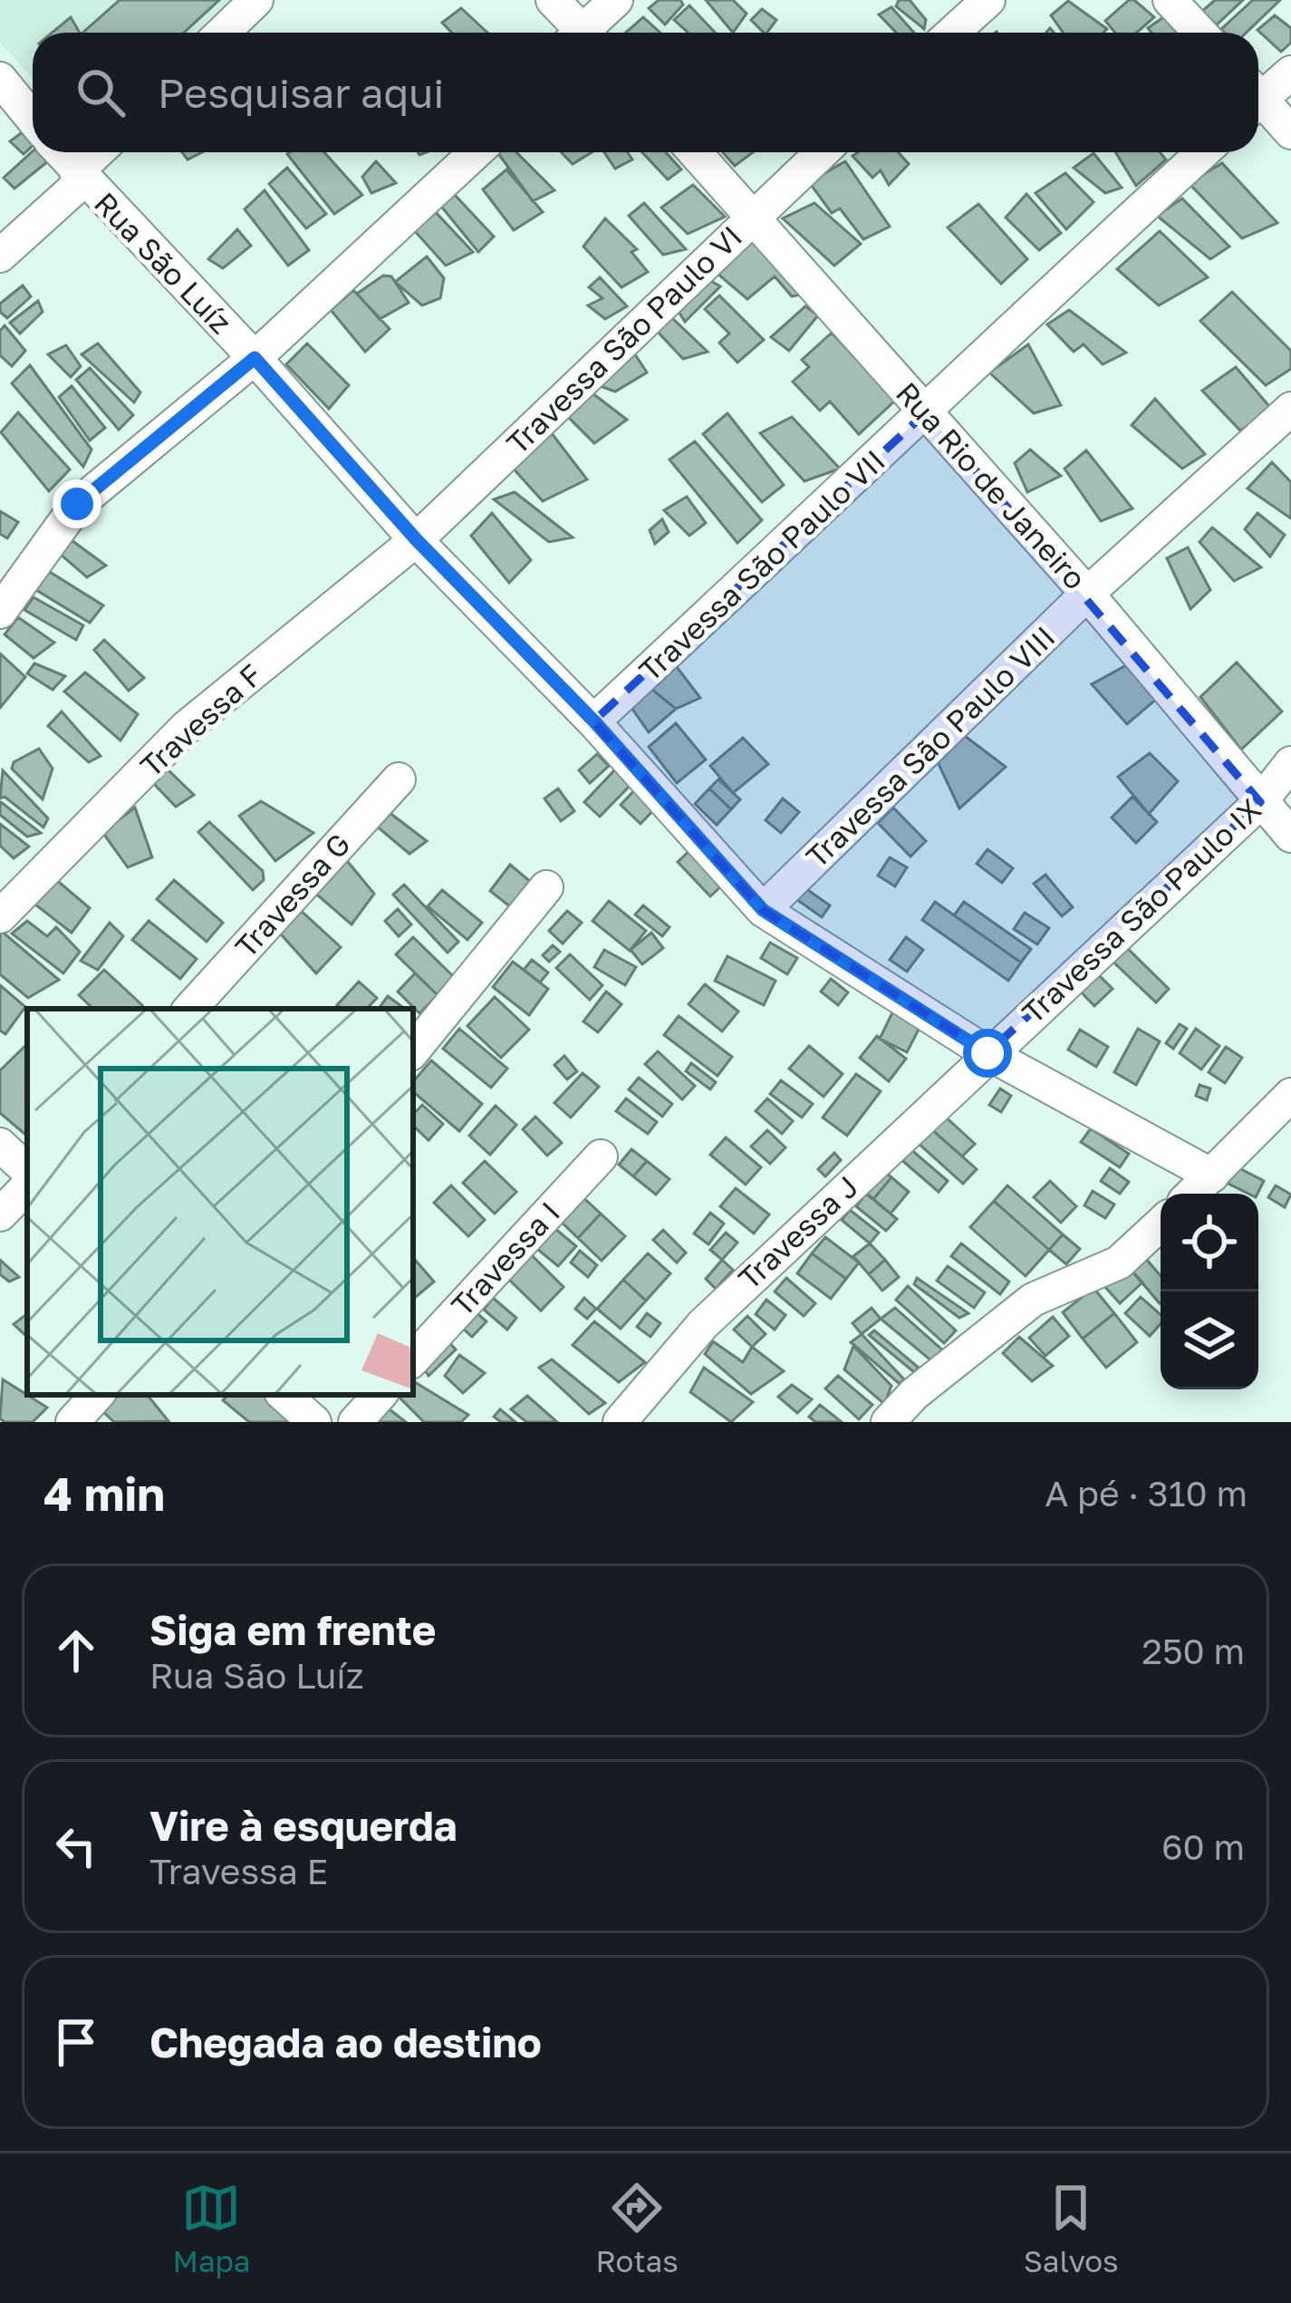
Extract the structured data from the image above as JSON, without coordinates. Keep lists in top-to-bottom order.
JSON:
{
  "streets": {
    "street": [
      "Rua São Luíz",
      "Travessa São Paulo VI",
      "Rua Rio de Janeiro",
      "Travessa São Paulo VII",
      "Travessa F",
      "Travessa São Paulo VIII",
      "Travessa G",
      "Travessa São Paulo IX",
      "Travessa J",
      "Travessa I"
    ]
  },
  "crossings": [
    ["Rua São Luíz", "Travessa São Paulo VI"],
    ["Rua São Luíz", "Travessa São Paulo VII"],
    ["Rua São Luíz", "Travessa F"],
    ["Rua São Luíz", "Travessa São Paulo VIII"],
    ["Rua São Luíz", "Travessa São Paulo IX"],
    ["Rua São Luíz", "Travessa J"],
    ["Travessa São Paulo VI", "Rua Rio de Janeiro"],
    ["Travessa São Paulo VI", "Travessa F"],
    ["Rua Rio de Janeiro", "Travessa São Paulo VII"],
    ["Rua Rio de Janeiro", "Travessa São Paulo VIII"],
    ["Rua Rio de Janeiro", "Travessa São Paulo IX"],
    ["Travessa São Paulo IX", "Travessa J"]
  ],
  "page": {
    "search": "Pesquisar aqui",
    "heading": ["4 min", "A pé · 310 m"],
    "list": [
      ["Siga em frente", "Rua São Luíz", "250 m"],
      ["Vire à esquerda", "Travessa E", "60 m"],
      "Chegada ao destino"
    ],
    "nav": ["Mapa", "Rotas", "Salvos"]
  }
}
